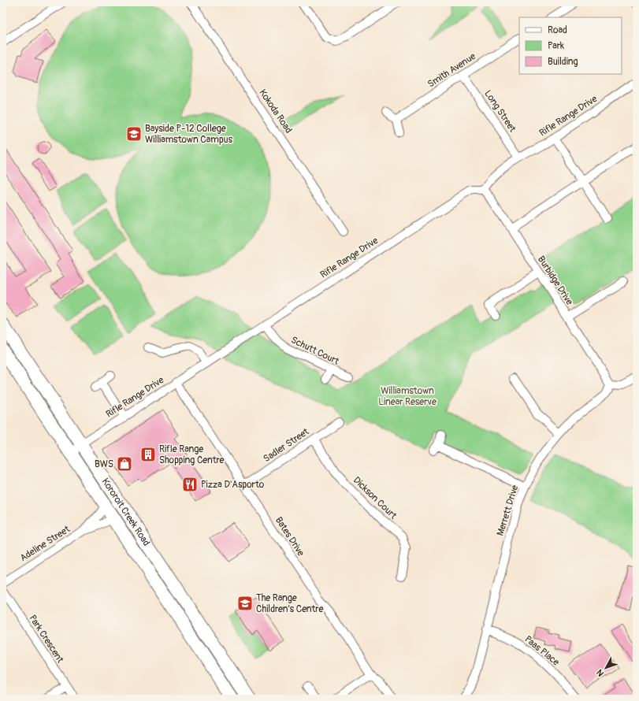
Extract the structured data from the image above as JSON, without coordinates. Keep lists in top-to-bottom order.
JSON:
{
  "streets": {
    "main road": ["Kororoit Creek Road"],
    "street": [
      "Smith Avenue",
      "Kokoda Road",
      "Long Street",
      "Rifle Range Drive",
      "Burbidge Drive",
      "Schutt Court",
      "Sadler Street",
      "Dickson Court",
      "Merrett Drive",
      "Bates Drive",
      "Adeline Street",
      "Park Crescent",
      "Paas Place"
    ]
  },
  "crossings": [
    ["Smith Avenue", "Long Street"],
    ["Long Street", "Rifle Range Drive"],
    ["Rifle Range Drive", "Burbidge Drive"],
    ["Rifle Range Drive", "Schutt Court"],
    ["Rifle Range Drive", "Kororoit Creek Road"],
    ["Rifle Range Drive", "Bates Drive"],
    ["Burbidge Drive", "Merrett Drive"],
    ["Sadler Street", "Dickson Court"],
    ["Sadler Street", "Bates Drive"],
    ["Merrett Drive", "Paas Place"],
    ["Kororoit Creek Road", "Adeline Street"]
  ],
  "parks": ["Williamstown Linear Reserve"],
  "places": {
    "school or university": ["Bayside P-12 College Williamstown Campus", "The Range Children’s Centre"],
    "building": ["Rifle Range Shopping Centre"],
    "shop": ["BWS"],
    "restaurant": ["Pizza D'Asporto"]
  },
  "legend": ["Road", "Park", "Building"],
  "north": "bottom left"
}
